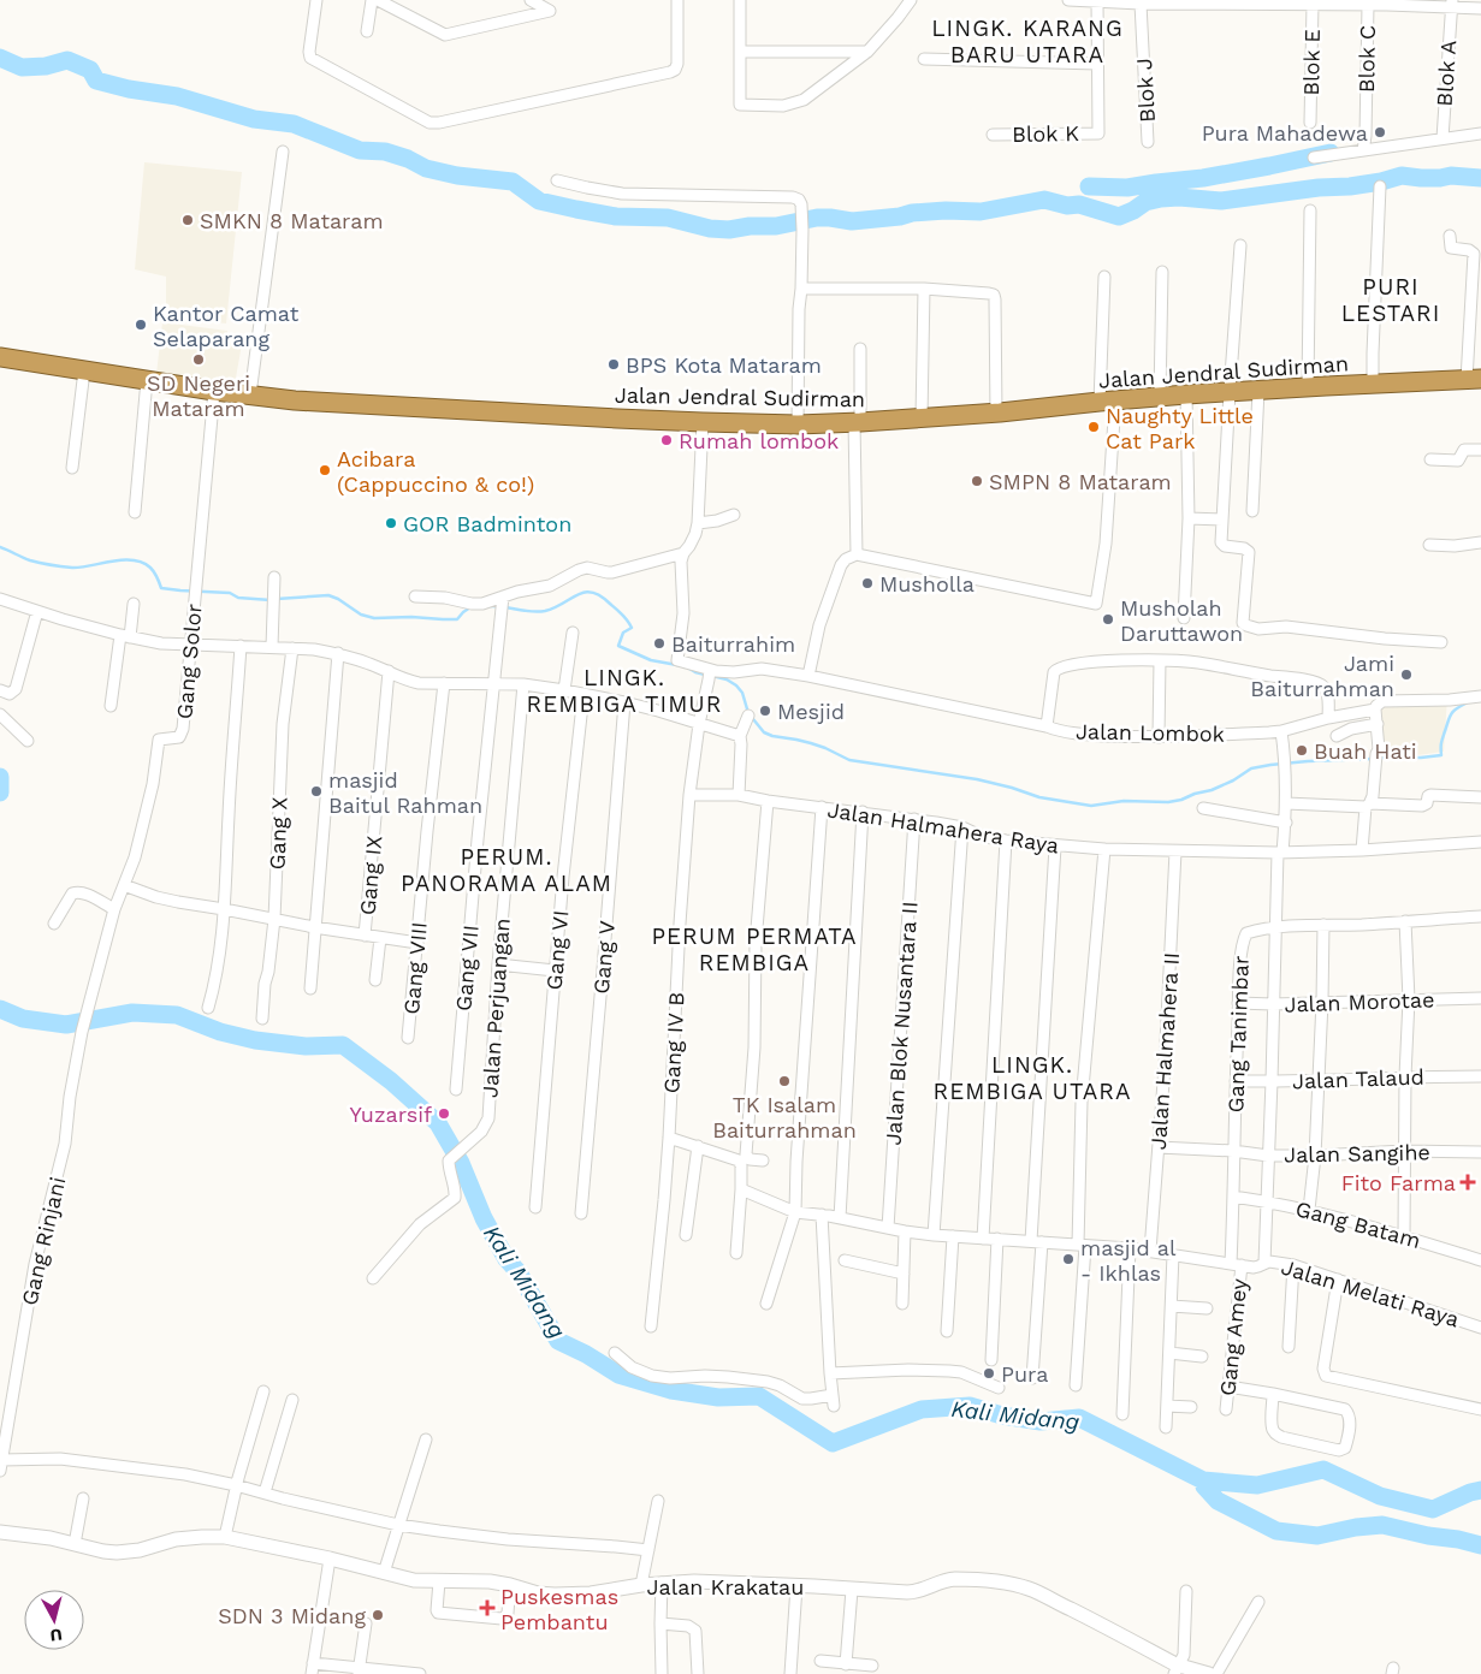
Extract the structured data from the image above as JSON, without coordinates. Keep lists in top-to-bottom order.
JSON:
{
  "streets": {
    "highway": ["Jalan Jendral Sudirman"],
    "street": [
      "Blok C",
      "Blok E",
      "Blok A",
      "Blok J",
      "Blok K",
      "Gang Solor",
      "Jalan Lombok",
      "Jalan Halmahera Raya",
      "Gang X",
      "Gang IX",
      "Gang VI",
      "Gang V",
      "Gang VIII",
      "Gang VII",
      "Jalan Morotae",
      "Jalan Perjuangan",
      "Jalan Blok Nusantara II",
      "Gang Tanimbar",
      "Gang IV B",
      "Jalan Halmahera II",
      "Jalan Talaud",
      "Jalan Sangihe",
      "Gang Batam",
      "Gang Rinjani",
      "Jalan Melati Raya",
      "Gang Amey",
      "Jalan Krakatau"
    ]
  },
  "crossings": [
    ["Jalan Jendral Sudirman", "Gang Solor"],
    ["Gang Solor", "Gang Rinjani"],
    ["Jalan Lombok", "Gang IV B"],
    ["Jalan Halmahera Raya", "Jalan Blok Nusantara II"],
    ["Jalan Halmahera Raya", "Gang IV B"],
    ["Jalan Halmahera Raya", "Jalan Halmahera II"],
    ["Jalan Morotae", "Gang Tanimbar"],
    ["Jalan Blok Nusantara II", "Jalan Melati Raya"],
    ["Gang Tanimbar", "Jalan Talaud"],
    ["Gang Tanimbar", "Jalan Sangihe"],
    ["Gang Tanimbar", "Gang Batam"],
    ["Gang Tanimbar", "Jalan Melati Raya"],
    ["Gang Tanimbar", "Gang Amey"],
    ["Jalan Halmahera II", "Jalan Sangihe"],
    ["Jalan Halmahera II", "Jalan Melati Raya"],
    ["Jalan Melati Raya", "Gang Amey"]
  ],
  "districts": [
    "LINGK. KARANG BARU UTARA",
    "PURI LESTARI",
    "LINGK. REMBIGA TIMUR",
    "PERUM. PANORAMA ALAM",
    "PERUM PERMATA REMBIGA",
    "LINGK. REMBIGA UTARA"
  ],
  "water": ["Kali Midang"],
  "places": {
    "other": [
      "Pura Mahadewa",
      "SMKN 8 Mataram",
      "Kantor Camat Selaparang",
      "SD Negeri Mataram",
      "BPS Kota Mataram",
      "Naughty Little Cat Park",
      "Rumah lombok",
      "Acibara (Cappuccino & co!)",
      "SMPN 8 Mataram",
      "GOR Badminton",
      "Musholla",
      "Musholah Daruttawon",
      "Baiturrahim",
      "Jami Baiturrahman",
      "Mesjid",
      "Buah Hati",
      "masjid Baitul Rahman",
      "TK Isalam Baiturrahman",
      "Yuzarsif",
      "masjid al - Ikhlas",
      "Pura",
      "SDN 3 Midang"
    ],
    "health": ["Fito Farma", "Puskesmas Pembantu"]
  },
  "north": "bottom"
}
